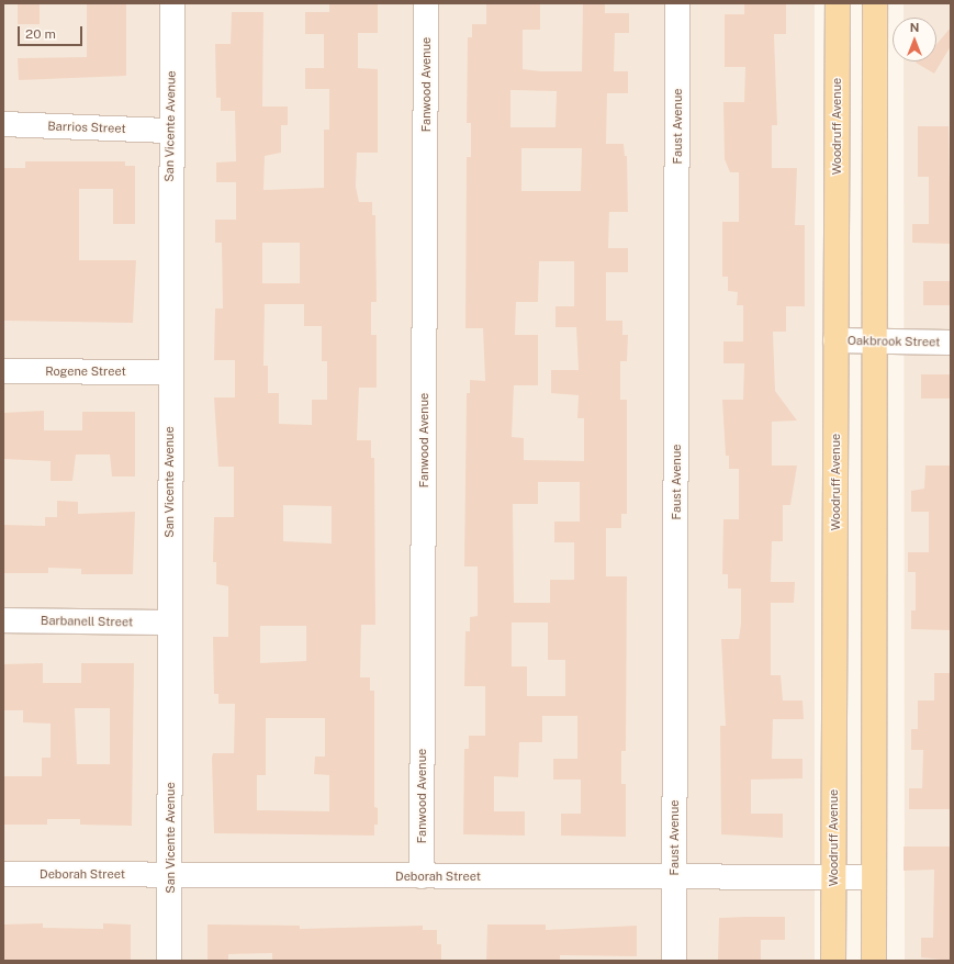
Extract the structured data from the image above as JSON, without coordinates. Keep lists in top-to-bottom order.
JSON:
{
  "streets": {
    "main road": ["Woodruff Avenue"],
    "street": [
      "Fanwood Avenue",
      "San Vicente Avenue",
      "Faust Avenue",
      "Barrios Street",
      "Oakbrook Street",
      "Rogene Street",
      "Barbanell Street",
      "Deborah Street"
    ]
  },
  "crossings": [
    ["Fanwood Avenue", "Deborah Street"],
    ["San Vicente Avenue", "Barrios Street"],
    ["San Vicente Avenue", "Rogene Street"],
    ["San Vicente Avenue", "Barbanell Street"],
    ["San Vicente Avenue", "Deborah Street"],
    ["Faust Avenue", "Deborah Street"],
    ["Woodruff Avenue", "Oakbrook Street"],
    ["Woodruff Avenue", "Deborah Street"]
  ],
  "scale_bar": "20 m",
  "north": "top"
}
